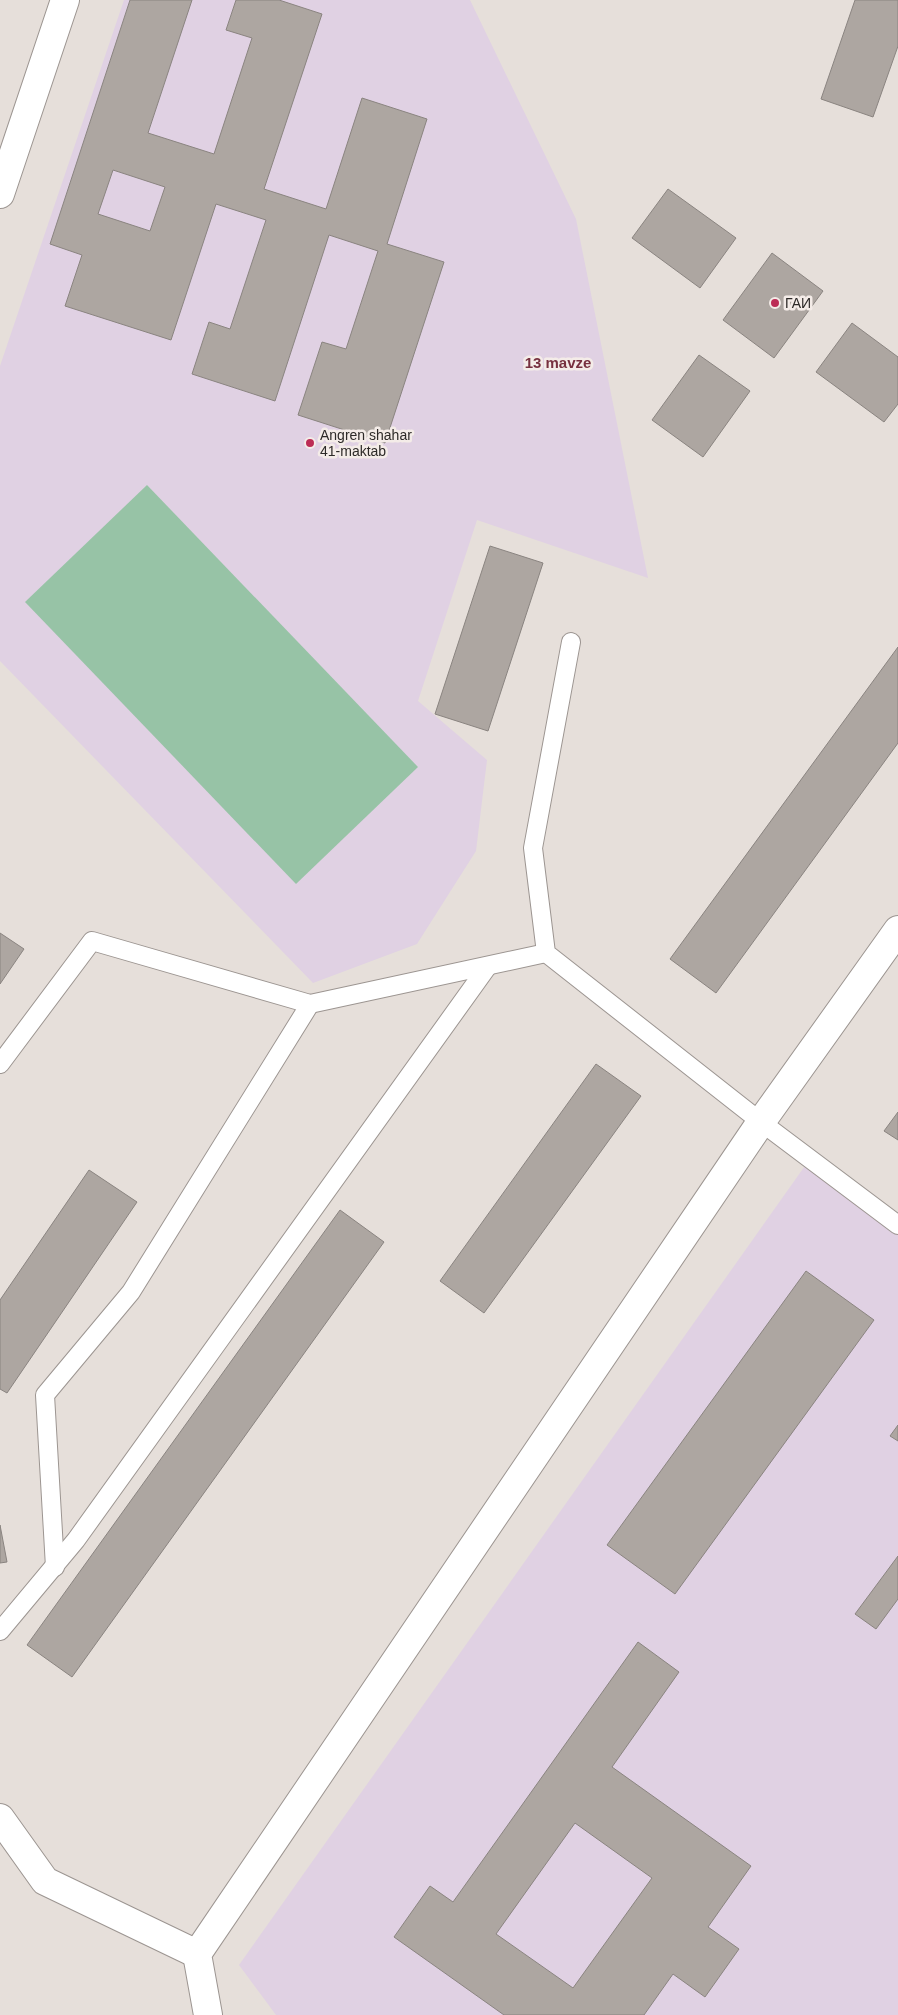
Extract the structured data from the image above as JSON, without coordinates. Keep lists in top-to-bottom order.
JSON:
{
  "districts": ["13 mavze"],
  "places": ["ГАИ", "Angren shahar 41-maktab"]
}
